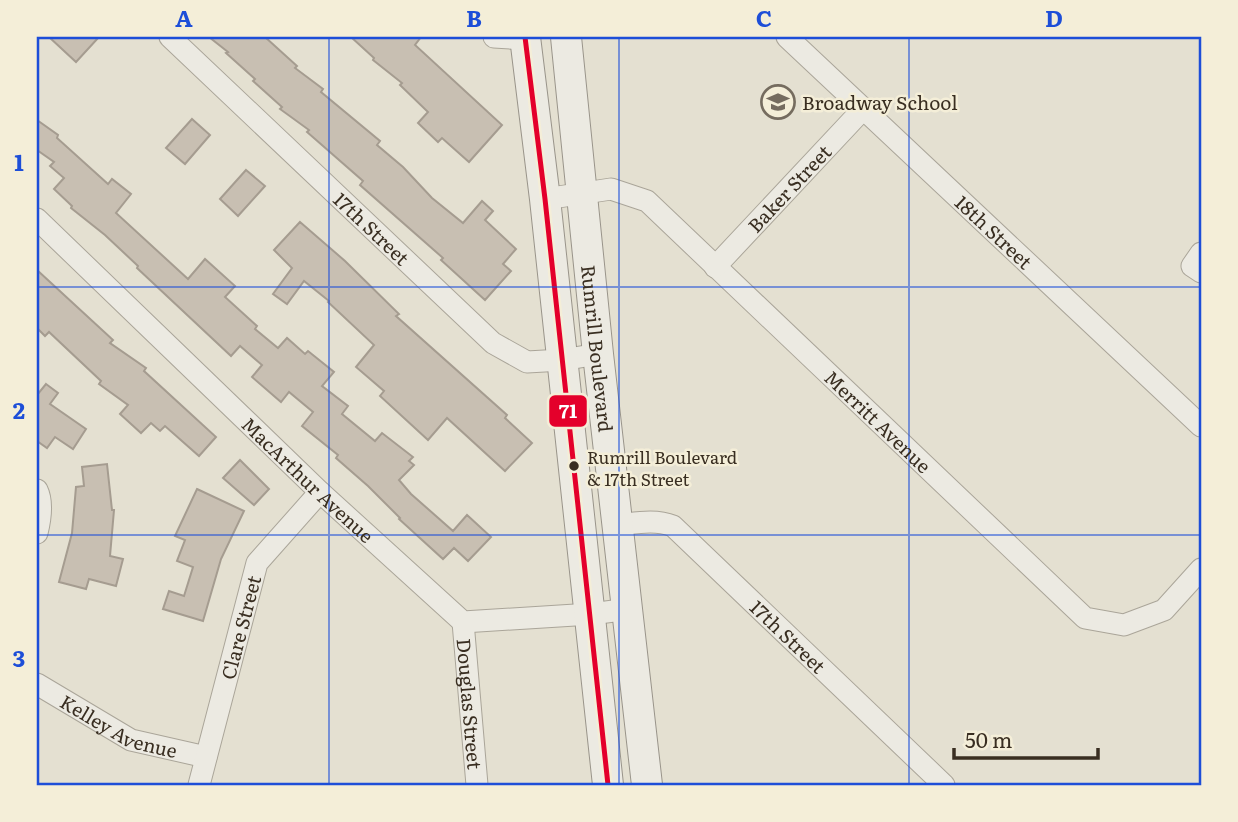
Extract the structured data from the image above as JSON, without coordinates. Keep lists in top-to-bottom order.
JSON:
{
  "streets": {
    "main road": ["Rumrill Boulevard"],
    "street": [
      "Baker Street",
      "17th Street",
      "18th Street",
      "Merritt Avenue",
      "MacArthur Avenue",
      "Clare Street",
      "Douglas Street",
      "Kelley Avenue"
    ]
  },
  "crossings": [
    ["Baker Street", "18th Street"],
    ["Baker Street", "Merritt Avenue"],
    ["17th Street", "Rumrill Boulevard"],
    ["Rumrill Boulevard", "Merritt Avenue"],
    ["MacArthur Avenue", "Clare Street"],
    ["MacArthur Avenue", "Douglas Street"],
    ["Clare Street", "Kelley Avenue"]
  ],
  "places": {
    "school or university": ["Broadway School"],
    "other": ["Rumrill Boulevard & 17th Street"]
  },
  "lines": ["transit line 71"],
  "scale_bar": "50 m",
  "grid": {
    "columns": [
      "A",
      "B",
      "C",
      "D"
    ],
    "rows": ["1", "2", "3"]
  }
}
